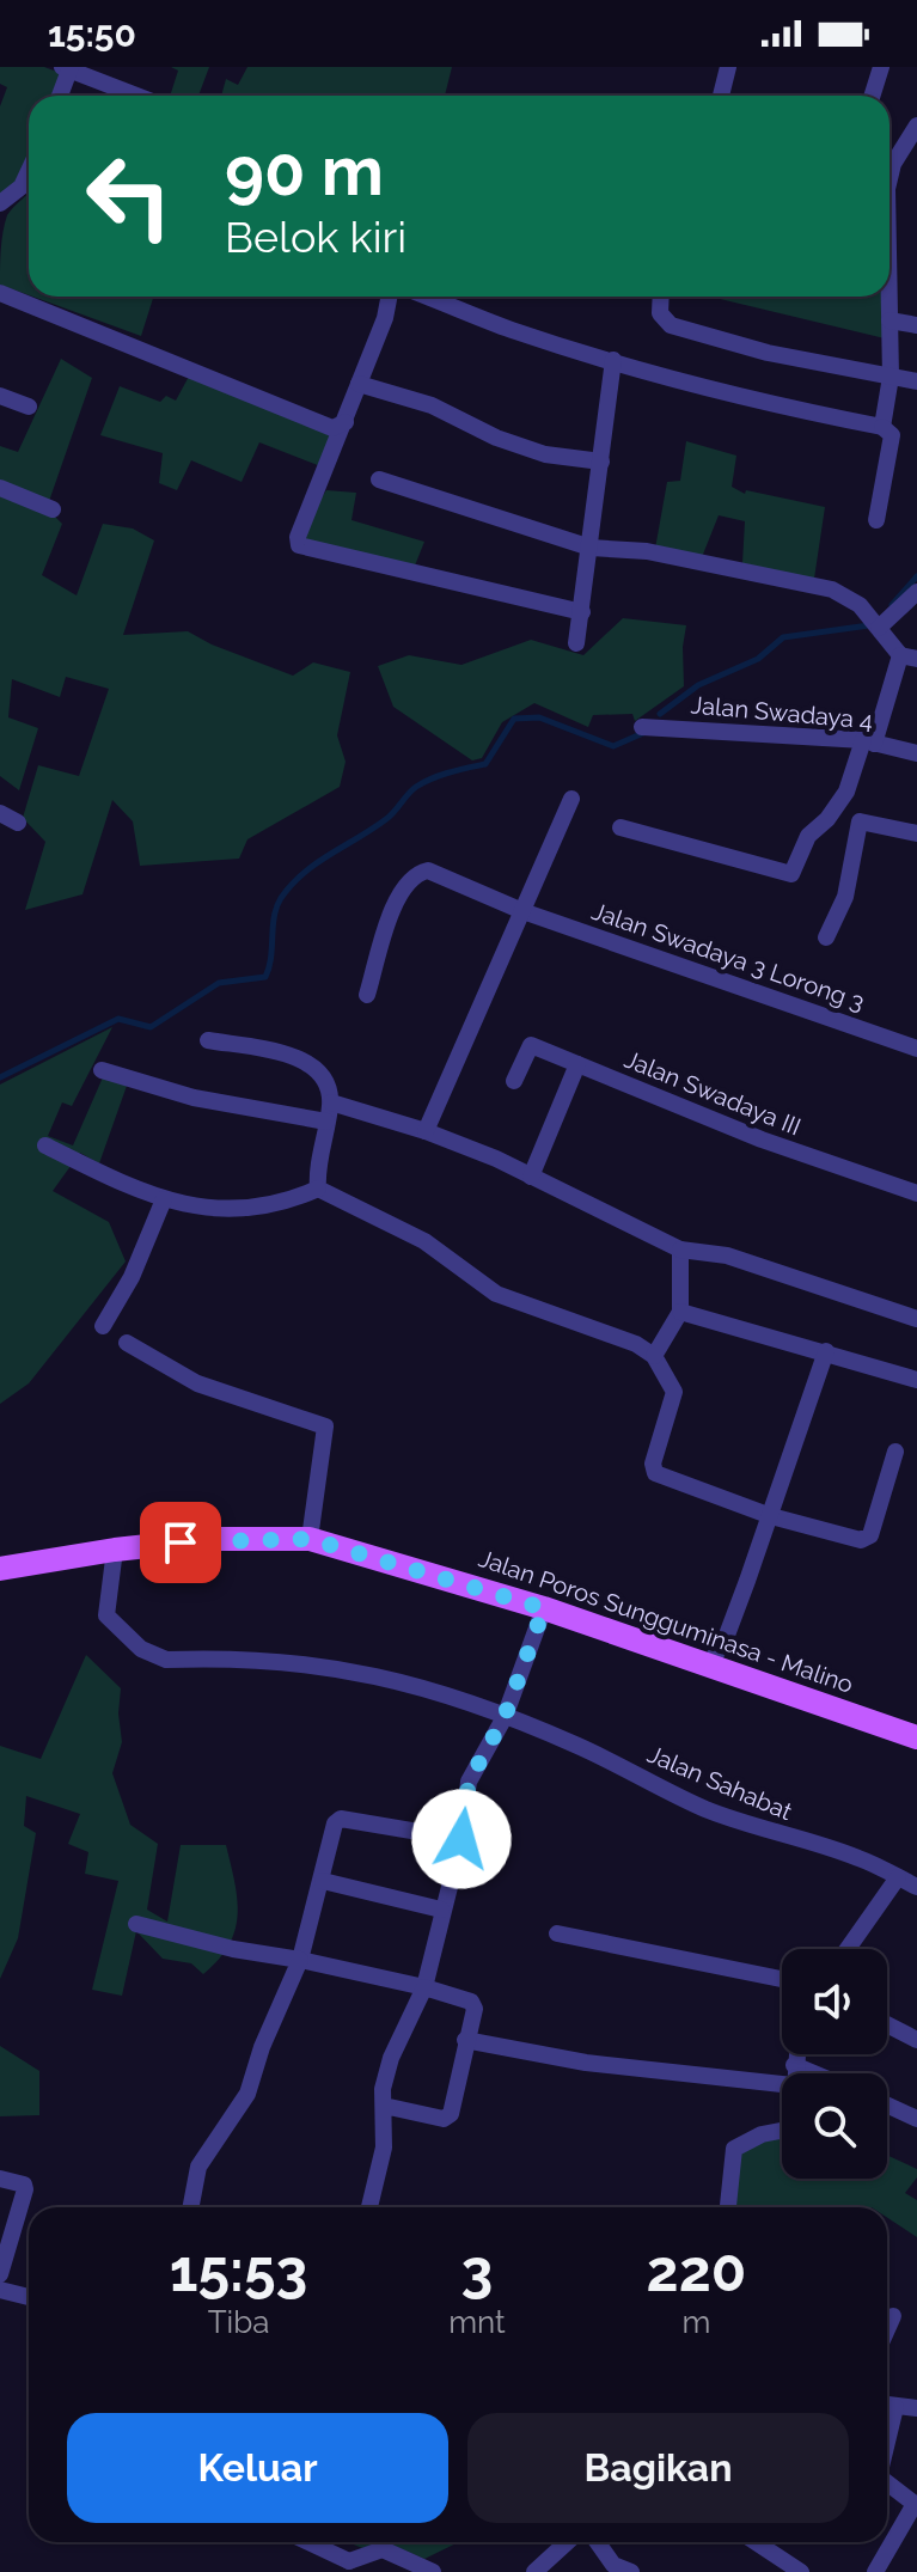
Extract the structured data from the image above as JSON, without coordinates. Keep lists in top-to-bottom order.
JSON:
{
  "streets": {
    "main road": ["Jalan Poros Sungguminasa - Malino"],
    "street": [
      "Jalan Swadaya 4",
      "Jalan Swadaya 3 Lorong 3",
      "Jalan Swadaya III",
      "Jalan Sahabat"
    ]
  },
  "crossings": [
    ["Jalan Poros Sungguminasa - Malino", "Jalan Sahabat"]
  ],
  "page": {
    "status": "15:50",
    "turn": ["90 m", "Belok kiri"],
    "eta": [
      "15:53",
      "Tiba",
      "3",
      "mnt",
      "220",
      "m"
    ],
    "buttons": ["Keluar", "Bagikan"]
  }
}
